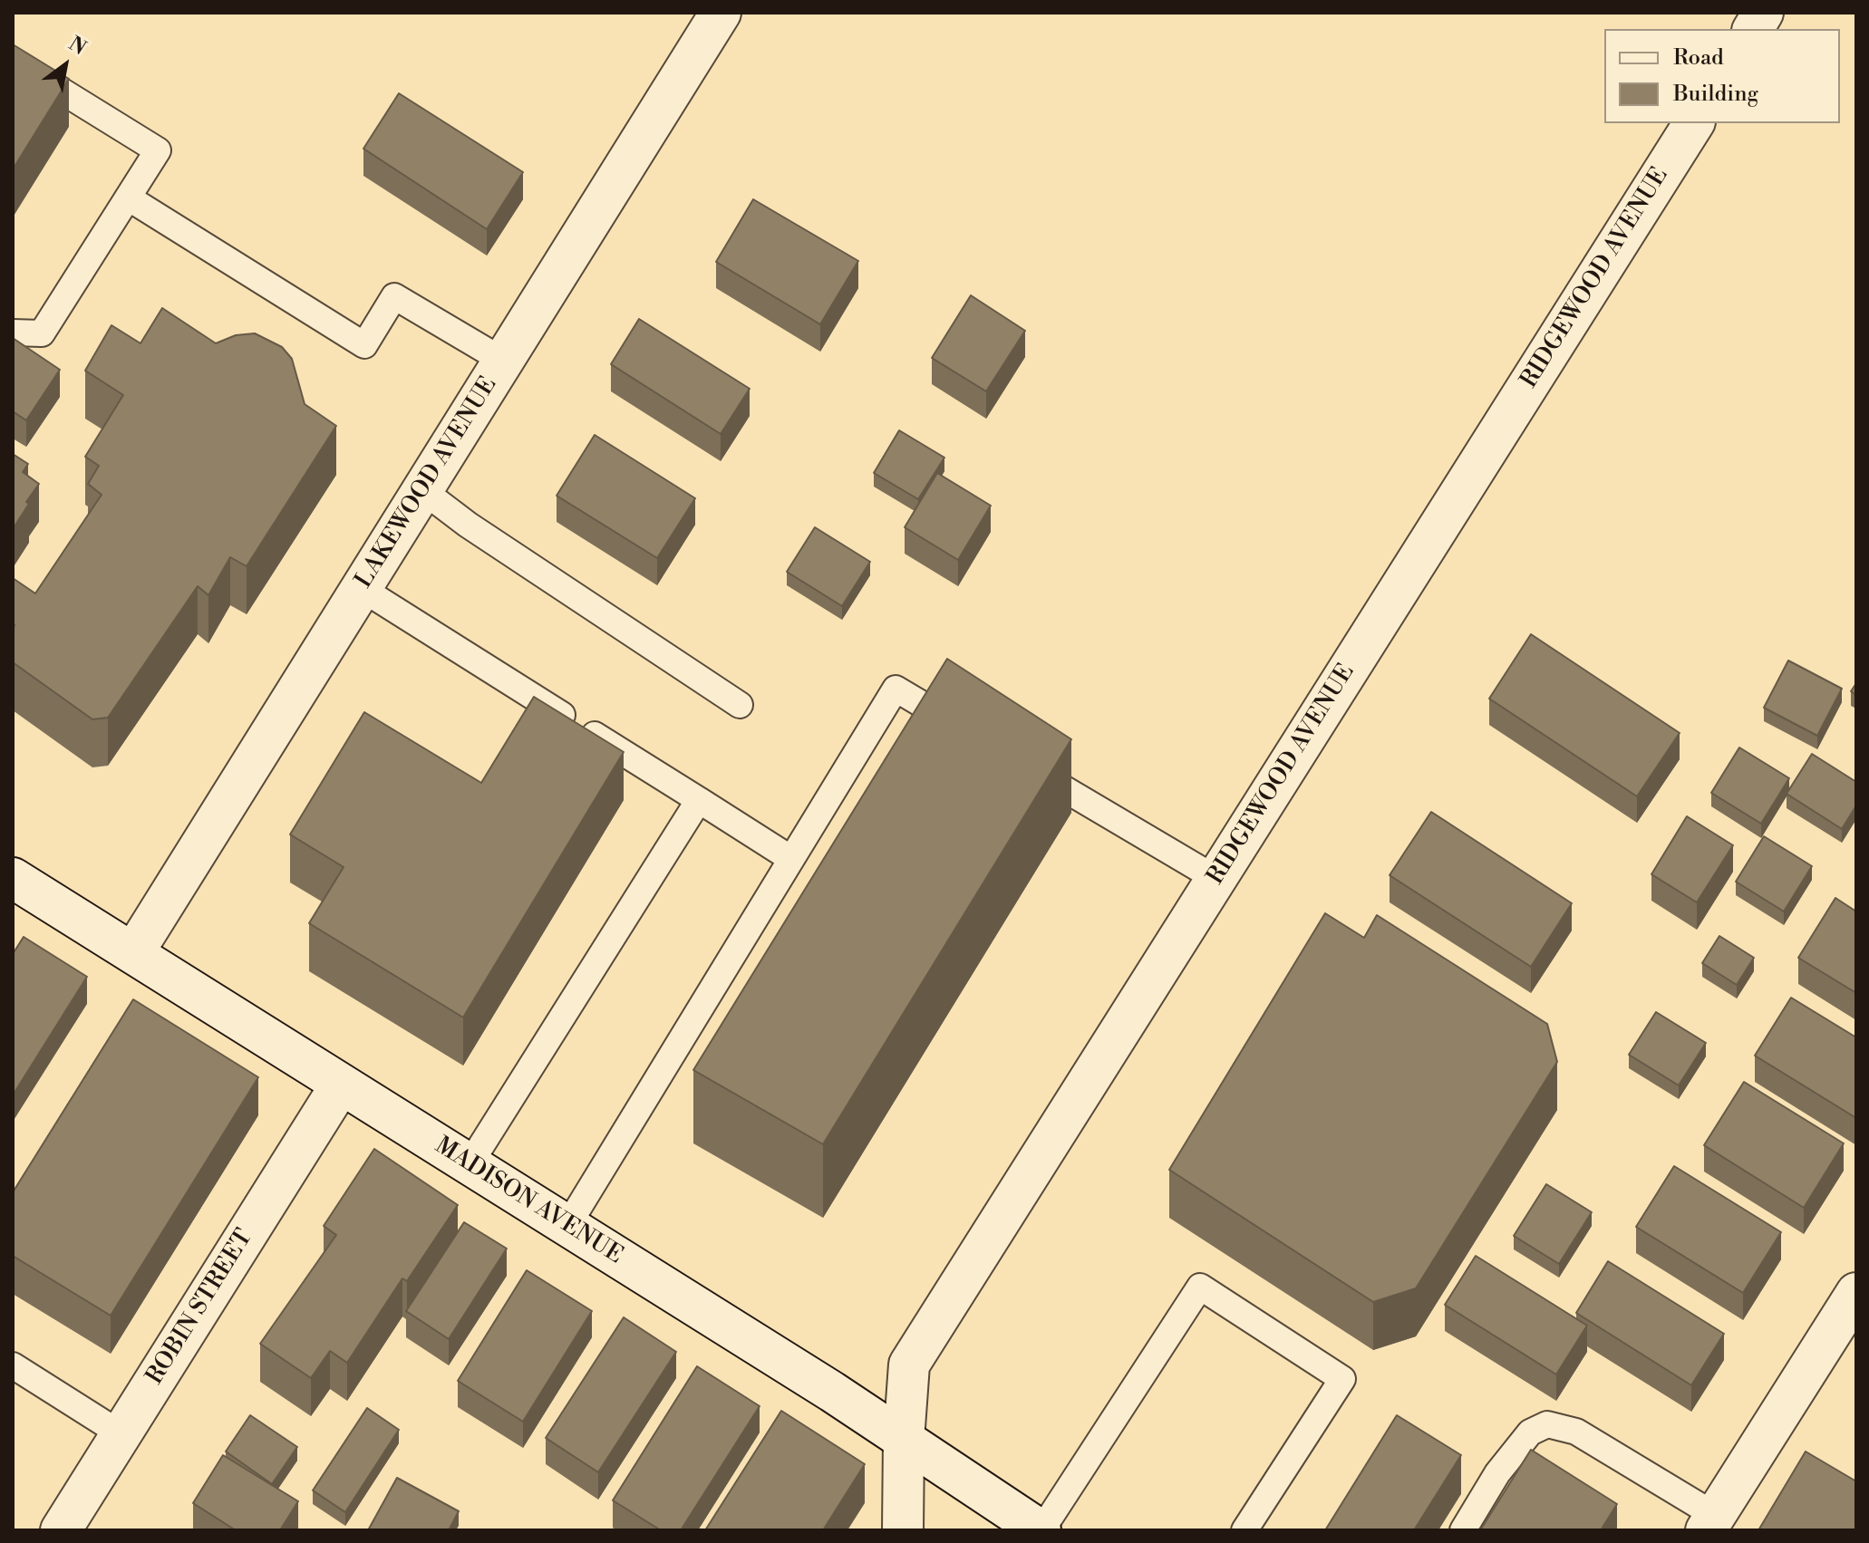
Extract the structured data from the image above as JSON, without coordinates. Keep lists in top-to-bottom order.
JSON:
{
  "streets": {
    "street": [
      "RIDGEWOOD AVENUE",
      "LAKEWOOD AVENUE",
      "MADISON AVENUE",
      "ROBIN STREET"
    ]
  },
  "crossings": [
    ["RIDGEWOOD AVENUE", "MADISON AVENUE"],
    ["LAKEWOOD AVENUE", "MADISON AVENUE"],
    ["MADISON AVENUE", "ROBIN STREET"]
  ],
  "legend": ["Road", "Building"],
  "north": "top right"
}
